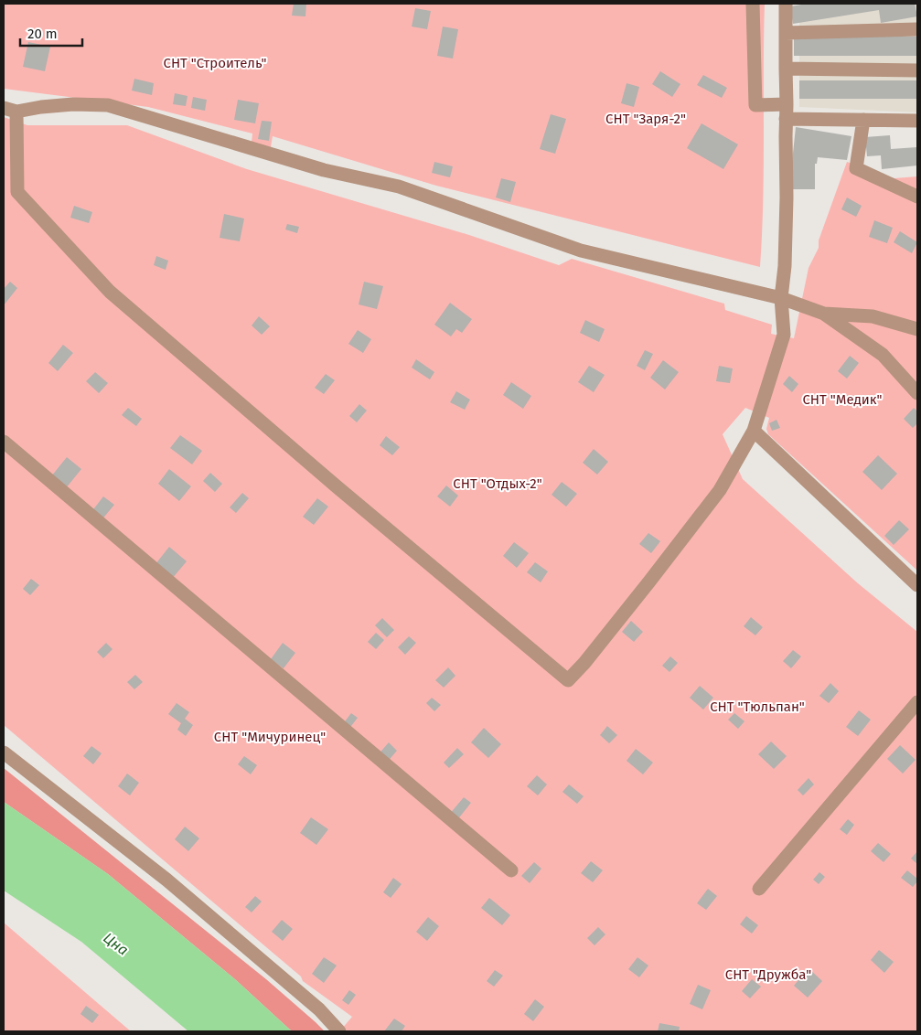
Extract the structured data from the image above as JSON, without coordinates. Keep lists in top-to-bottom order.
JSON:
{
  "water": ["Цна"],
  "parks": [
    "СНТ \"Строитель\"",
    "СНТ \"Заря-2\"",
    "СНТ \"Медик\"",
    "СНТ \"Отдых-2\"",
    "СНТ \"Тюльпан\"",
    "СНТ \"Мичуринец\"",
    "СНТ \"Дружба\""
  ],
  "scale_bar": "20 m"
}
